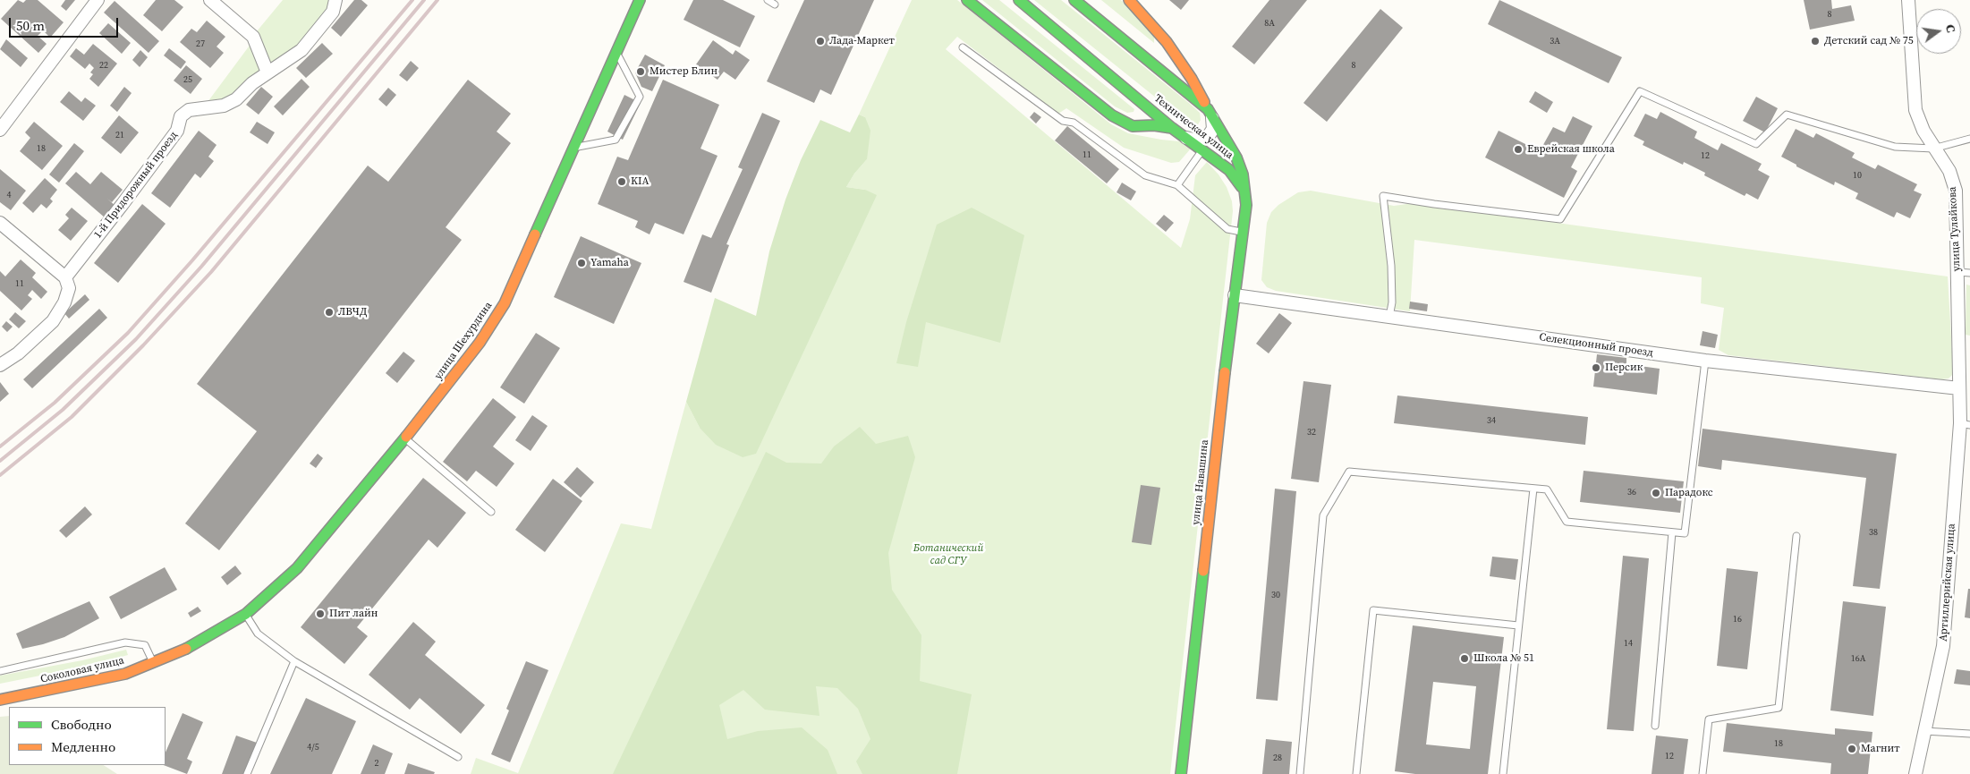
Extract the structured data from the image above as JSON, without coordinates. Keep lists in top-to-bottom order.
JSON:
{
  "streets": {
    "main road": [
      "Техническая улица",
      "улица Шехурдина",
      "улица Навашина",
      "Соколовая улица"
    ],
    "street": [
      "1-й Придорожный проезд",
      "улица Тулайкова",
      "Селекционный проезд",
      "Артиллерийская улица"
    ]
  },
  "crossings": [
    ["Техническая улица", "улица Навашина"],
    ["улица Тулайкова", "Селекционный проезд"],
    ["улица Тулайкова", "Артиллерийская улица"],
    ["улица Шехурдина", "Соколовая улица"],
    ["Селекционный проезд", "улица Навашина"],
    ["Селекционный проезд", "Артиллерийская улица"]
  ],
  "parks": ["Ботанический сад СГУ"],
  "places": [
    "Лада-Маркет",
    "Детский сад № 75",
    "Мистер Блин",
    "Еврейская школа",
    "KIA",
    "Yamaha",
    "ЛВЧД",
    "Персик",
    "Парадокс",
    "Пит лайн",
    "Школа № 51",
    "Магнит"
  ],
  "house_numbers": [
    "8",
    "8А",
    "3А",
    "27",
    "22",
    "8",
    "25",
    "21",
    "18",
    "11",
    "12",
    "10",
    "4",
    "11",
    "34",
    "32",
    "36",
    "38",
    "30",
    "16",
    "14",
    "16А",
    "18",
    "4/5",
    "12",
    "28",
    "2"
  ],
  "legend": ["Свободно", "Медленно"],
  "scale_bar": "50 m",
  "north": "right"
}
